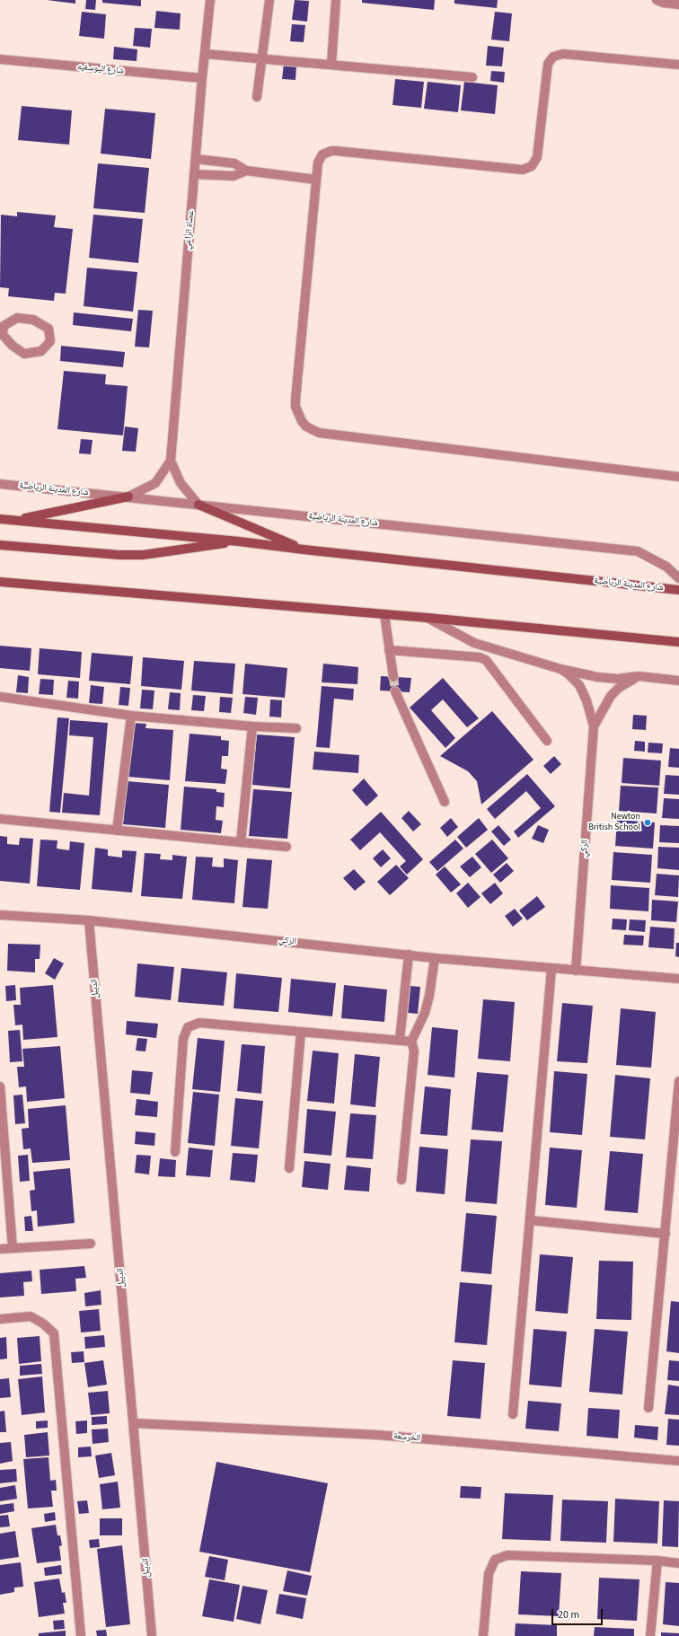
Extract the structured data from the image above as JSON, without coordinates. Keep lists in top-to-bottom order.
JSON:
{
  "streets": {
    "main road": ["شارع المدينة الرياضية"],
    "street": [
      "شارع اليوسفيه",
      "عصاة الراعي",
      "الركي",
      "الديبل",
      "الخرسعة"
    ]
  },
  "crossings": [
    ["شارع اليوسفيه", "عصاة الراعي"],
    ["عصاة الراعي", "شارع المدينة الرياضية"],
    ["الركي", "الديبل"],
    ["الديبل", "الخرسعة"]
  ],
  "places": ["Newton British School"],
  "scale_bar": "20 m"
}
